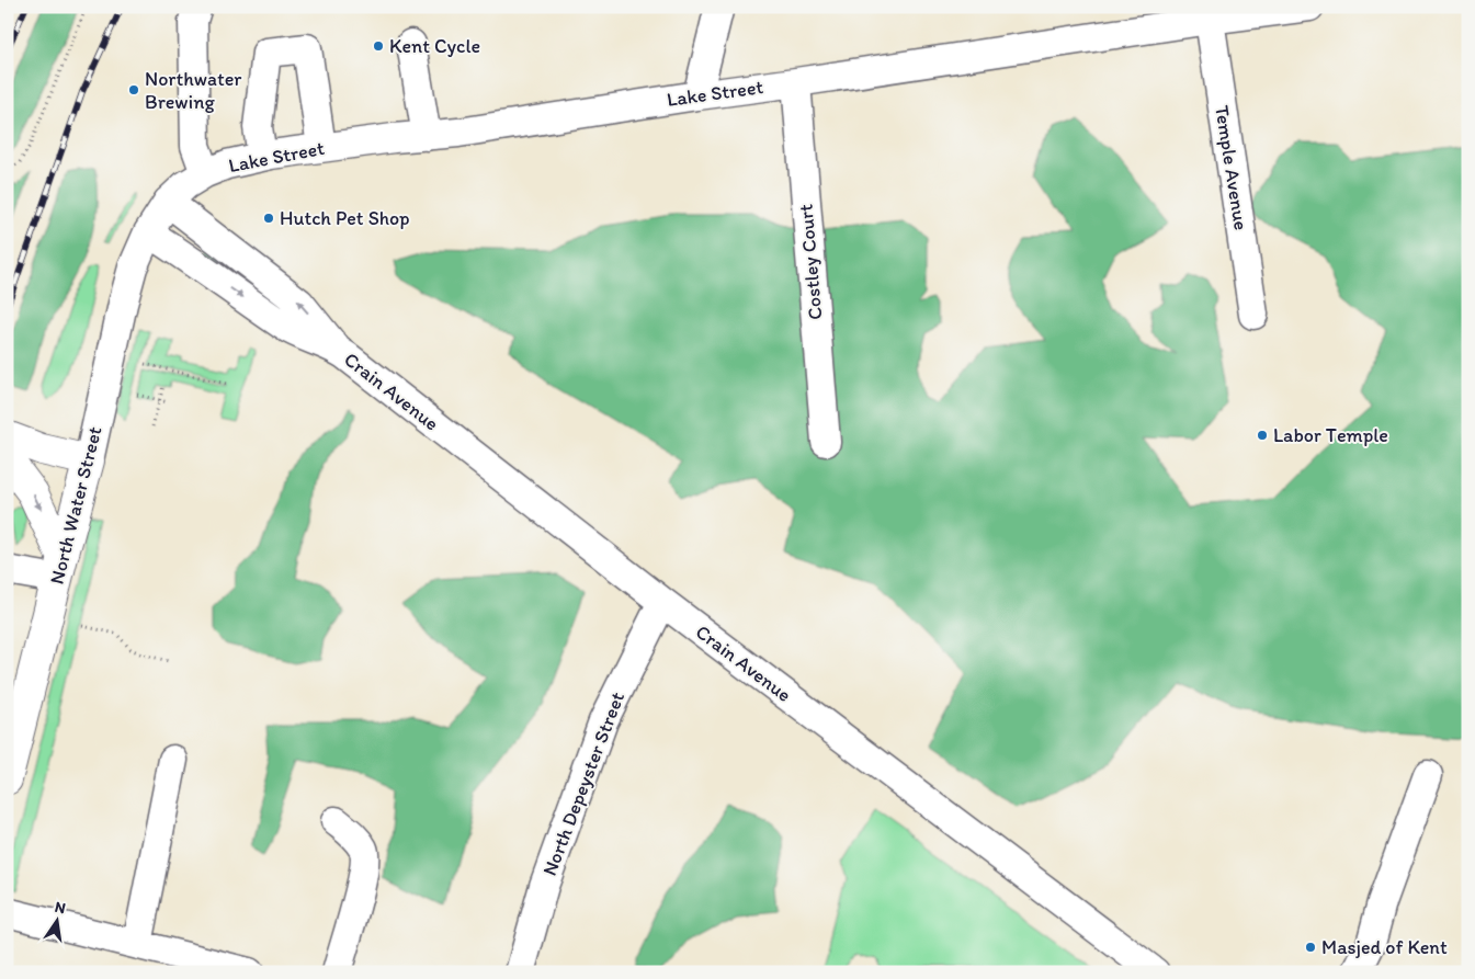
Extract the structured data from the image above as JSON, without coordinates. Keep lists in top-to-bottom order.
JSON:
{
  "streets": {
    "main road": ["North Water Street"],
    "street": [
      "Lake Street",
      "Temple Avenue",
      "Costley Court",
      "Crain Avenue",
      "North Depeyster Street"
    ]
  },
  "crossings": [
    ["Lake Street", "Temple Avenue"],
    ["Lake Street", "Costley Court"],
    ["Lake Street", "Crain Avenue"],
    ["Lake Street", "North Water Street"],
    ["Crain Avenue", "North Water Street"],
    ["Crain Avenue", "North Depeyster Street"]
  ],
  "places": [
    "Kent Cycle",
    "Northwater Brewing",
    "Hutch Pet Shop",
    "Labor Temple",
    "Masjed of Kent"
  ],
  "north": "top"
}
